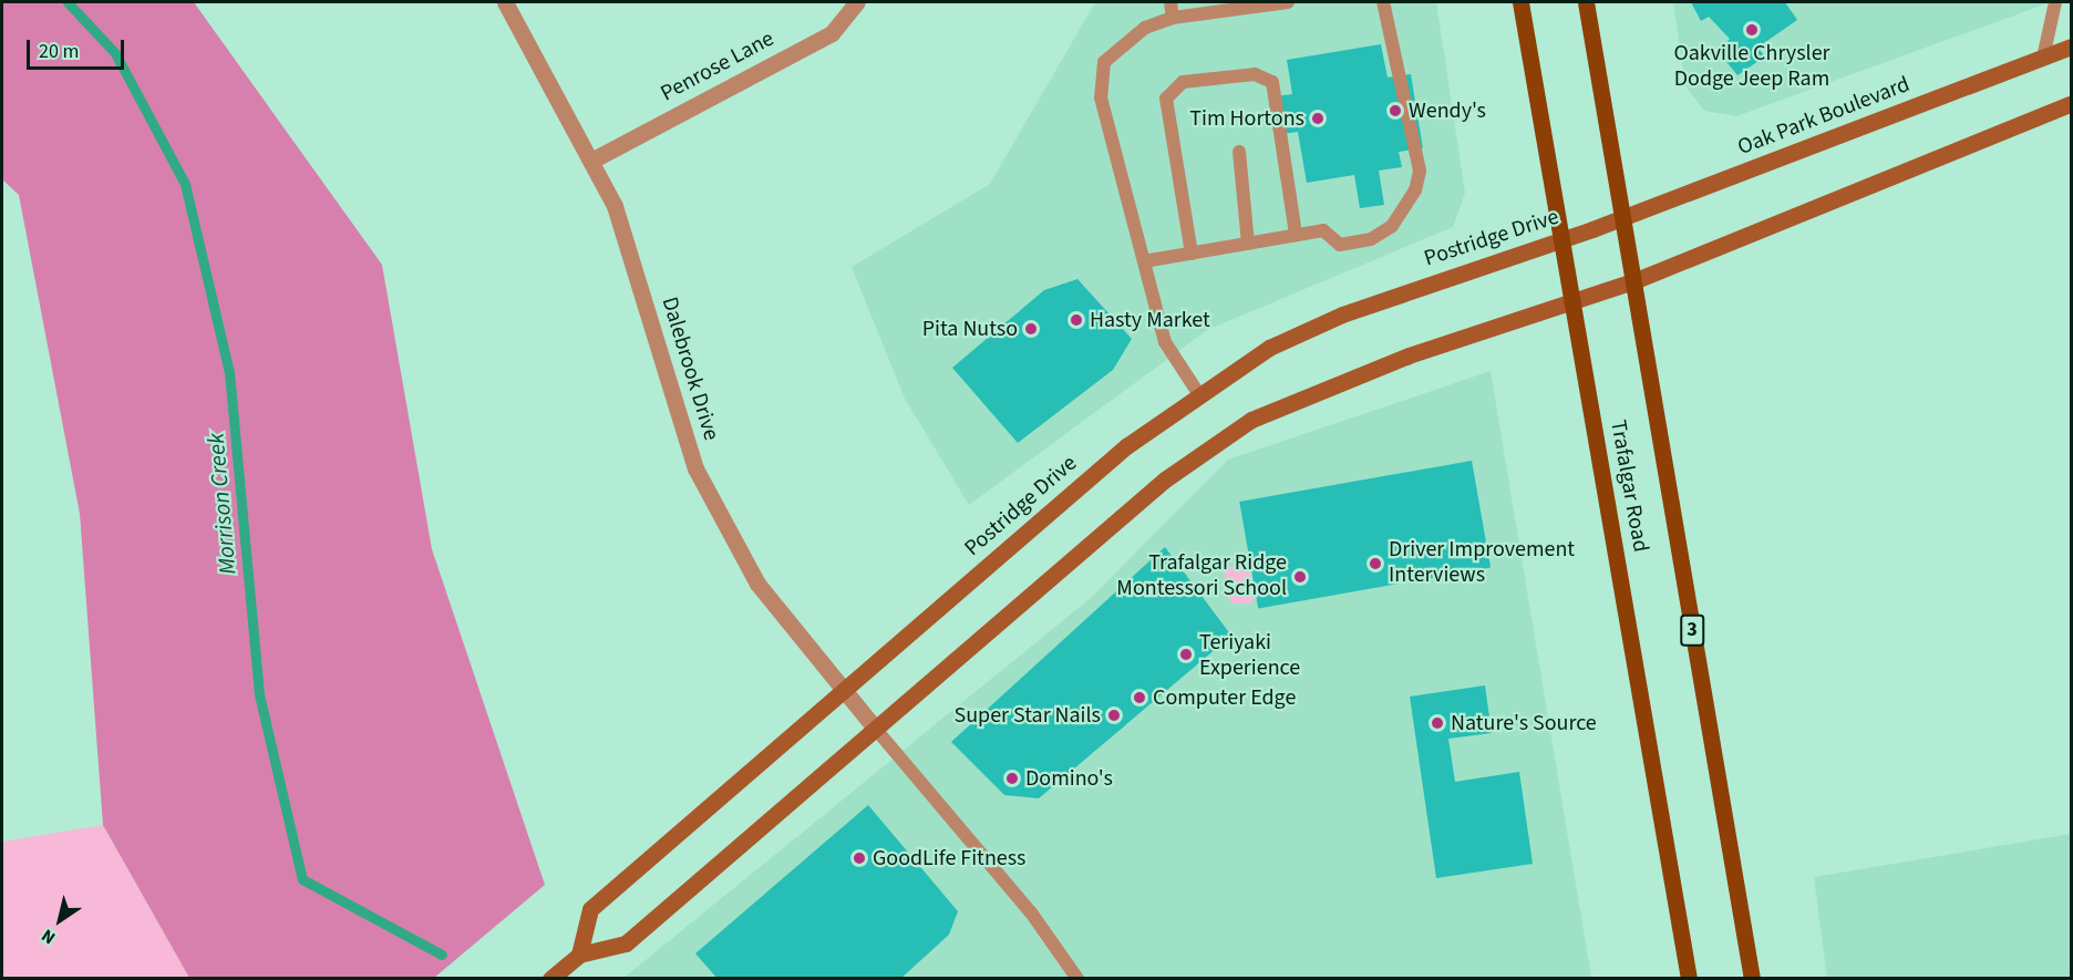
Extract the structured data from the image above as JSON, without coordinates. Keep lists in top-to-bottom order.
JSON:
{
  "streets": {
    "main road": ["Trafalgar Road", "3"],
    "street": [
      "Penrose Lane",
      "Oak Park Boulevard",
      "Postridge Drive",
      "Dalebrook Drive"
    ]
  },
  "crossings": [
    ["Penrose Lane", "Dalebrook Drive"],
    ["Oak Park Boulevard", "Postridge Drive"],
    ["Oak Park Boulevard", "Trafalgar Road"],
    ["Postridge Drive", "Dalebrook Drive"],
    ["Postridge Drive", "Trafalgar Road"]
  ],
  "water": ["Morrison Creek"],
  "places": [
    "Oakville Chrysler Dodge Jeep Ram",
    "Wendy's",
    "Tim Hortons",
    "Hasty Market",
    "Pita Nutso",
    "Driver Improvement Interviews",
    "Trafalgar Ridge Montessori School",
    "Teriyaki Experience",
    "Computer Edge",
    "Super Star Nails",
    "Nature's Source",
    "Domino's",
    "GoodLife Fitness"
  ],
  "scale_bar": "20 m",
  "north": "bottom left"
}
